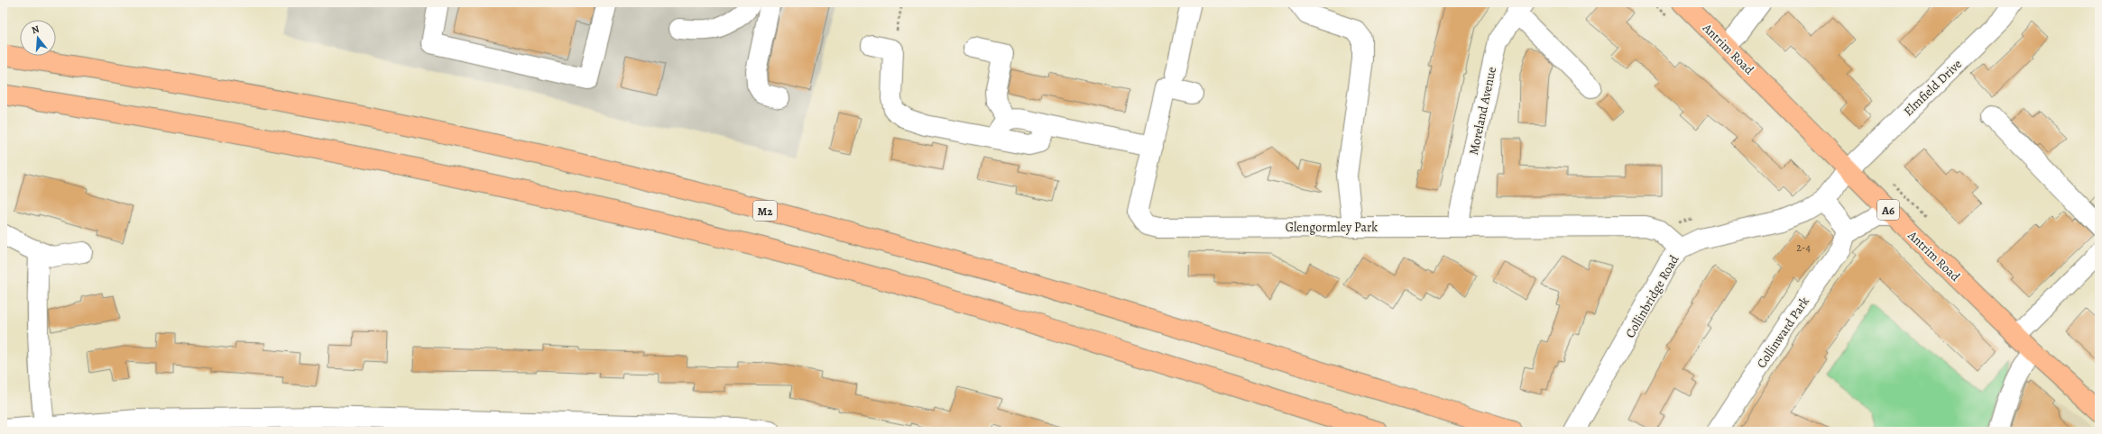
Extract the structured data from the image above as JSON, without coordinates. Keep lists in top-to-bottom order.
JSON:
{
  "streets": {
    "main road": ["Antrim Road", "A6", "M2"],
    "street": [
      "Elmfield Drive",
      "Moreland Avenue",
      "Glengormley Park",
      "Collinbridge Road",
      "Collinward Park"
    ]
  },
  "crossings": [
    ["Antrim Road", "Elmfield Drive"],
    ["Antrim Road", "Collinbridge Road"],
    ["Elmfield Drive", "Collinbridge Road"],
    ["Moreland Avenue", "Glengormley Park"],
    ["Glengormley Park", "Collinbridge Road"]
  ],
  "house_numbers": ["2-4"],
  "north": "top"
}
